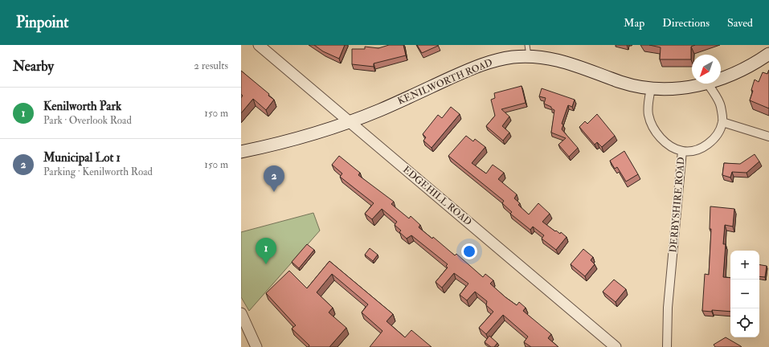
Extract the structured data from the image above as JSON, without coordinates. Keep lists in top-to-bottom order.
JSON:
{
  "streets": {
    "main road": ["KENILWORTH ROAD"],
    "street": ["EDGEHILL ROAD", "DERBYSHIRE ROAD"]
  },
  "crossings": [
    ["KENILWORTH ROAD", "EDGEHILL ROAD"],
    ["KENILWORTH ROAD", "DERBYSHIRE ROAD"]
  ],
  "north": "bottom left",
  "page": {
    "header": "Pinpoint",
    "nav": ["Map", "Directions", "Saved"],
    "heading": ["Nearby", "2 results"],
    "list": [
      {
        "mark": "1",
        "name": "Kenilworth Park",
        "note": "Park · Overlook Road",
        "value": "150 m"
      },
      {
        "mark": "2",
        "name": "Municipal Lot 1",
        "note": "Parking · Kenilworth Road",
        "value": "150 m"
      }
    ],
    "pins": ["2", "1"],
    "map_buttons": ["+", "−"]
  }
}
